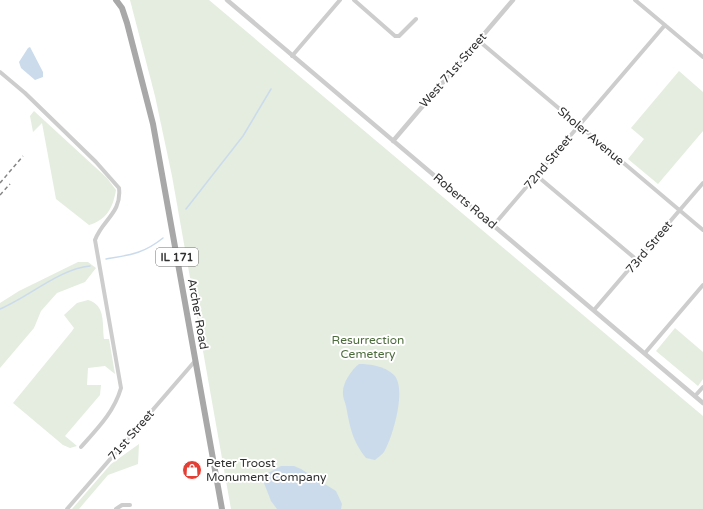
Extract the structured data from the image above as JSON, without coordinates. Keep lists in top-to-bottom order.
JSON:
{
  "streets": {
    "main road": ["IL 171", "Archer Road"],
    "street": [
      "West 71st Street",
      "Sholer Avenue",
      "72nd Street",
      "Roberts Road",
      "73rd Street",
      "71st Street"
    ]
  },
  "crossings": [
    ["West 71st Street", "Sholer Avenue"],
    ["West 71st Street", "Roberts Road"],
    ["Sholer Avenue", "72nd Street"],
    ["Sholer Avenue", "73rd Street"],
    ["72nd Street", "Roberts Road"],
    ["Roberts Road", "73rd Street"],
    ["Archer Road", "71st Street"]
  ],
  "parks": ["Resurrection Cemetery"],
  "places": {
    "shop": ["Peter Troost Monument Company"]
  }
}
